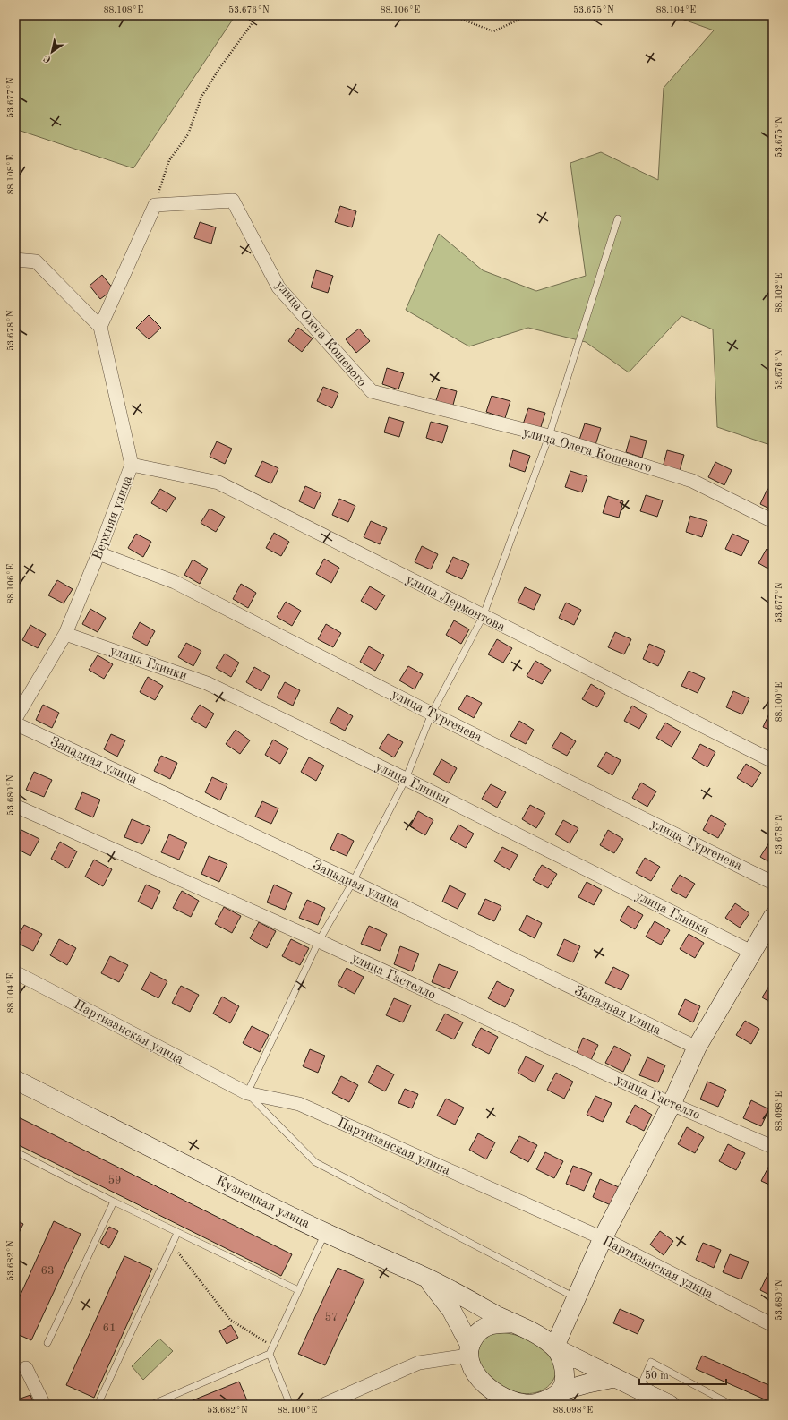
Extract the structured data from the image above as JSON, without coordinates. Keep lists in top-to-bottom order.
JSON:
{
  "streets": {
    "main road": ["Кузнецкая улица"],
    "street": [
      "улица Олега Кошевого",
      "Верхняя улица",
      "улица Лермонтова",
      "улица Глинки",
      "улица Тургенева",
      "Западная улица",
      "улица Гастелло",
      "Партизанская улица"
    ]
  },
  "crossings": [
    ["Верхняя улица", "улица Лермонтова"],
    ["Верхняя улица", "улица Глинки"],
    ["Верхняя улица", "улица Тургенева"]
  ],
  "house_numbers": [
    "59",
    "63",
    "57",
    "61"
  ],
  "scale_bar": "50 m",
  "north": "bottom left",
  "coordinates": [
    "88.108°E",
    "53.676°N",
    "88.106°E",
    "53.675°N",
    "88.104°E",
    "53.677°N",
    "88.102°E",
    "53.678°N",
    "88.100°E",
    "53.680°N",
    "88.098°E",
    "53.682°N"
  ]
}
